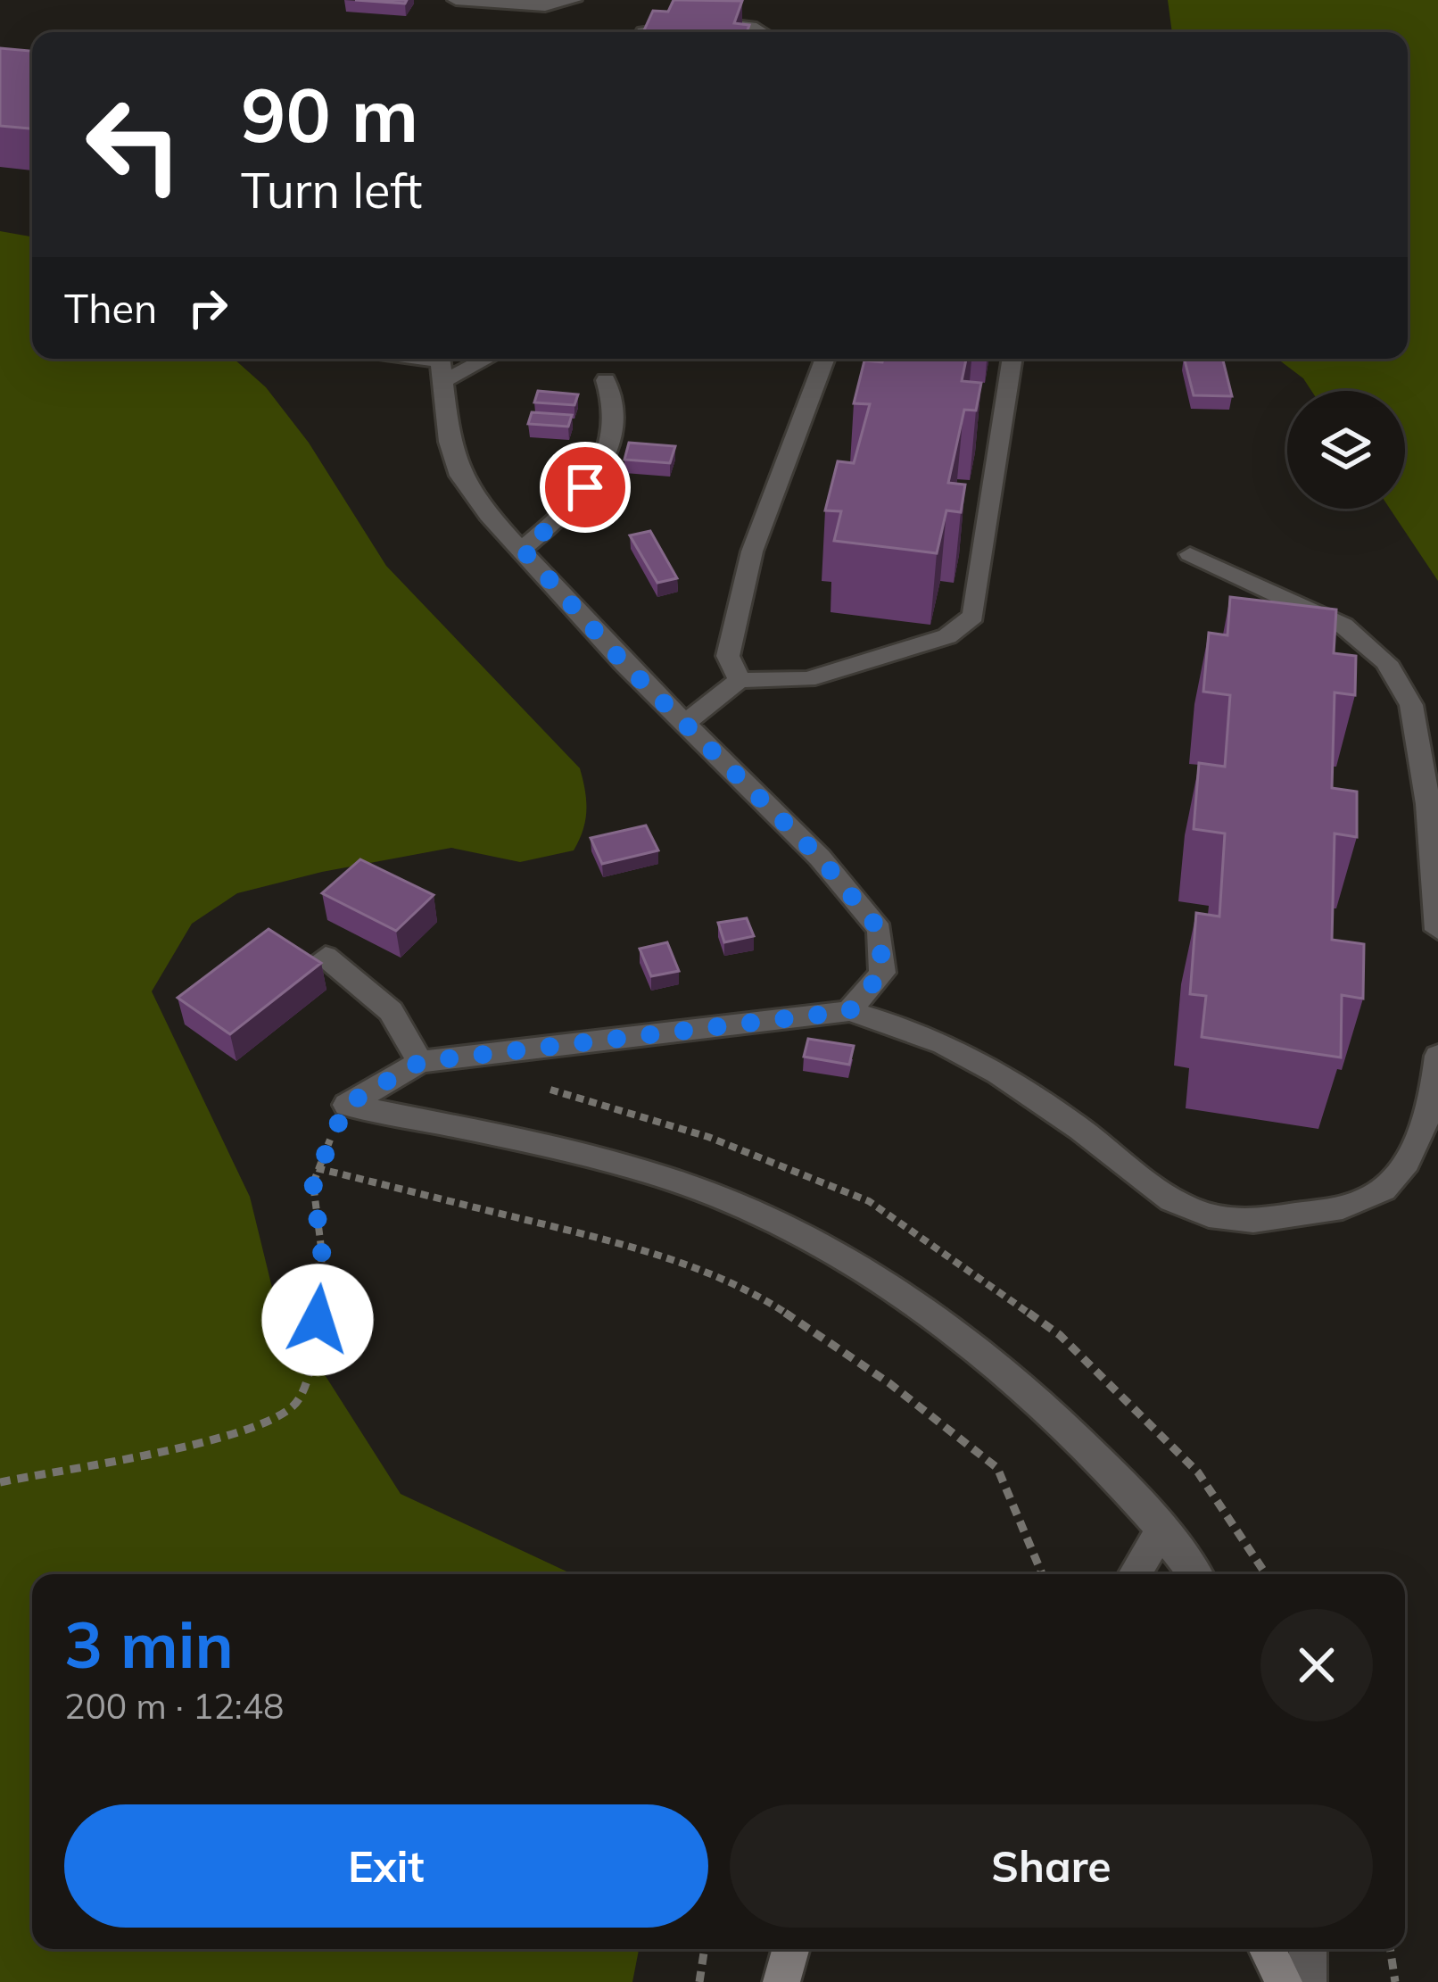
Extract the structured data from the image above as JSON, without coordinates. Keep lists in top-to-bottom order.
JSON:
{
  "page": {
    "turn": ["90 m", "Turn left"],
    "then": "Then",
    "heading": ["3 min", "200 m · 12:48"],
    "buttons": ["Exit", "Share"]
  }
}
